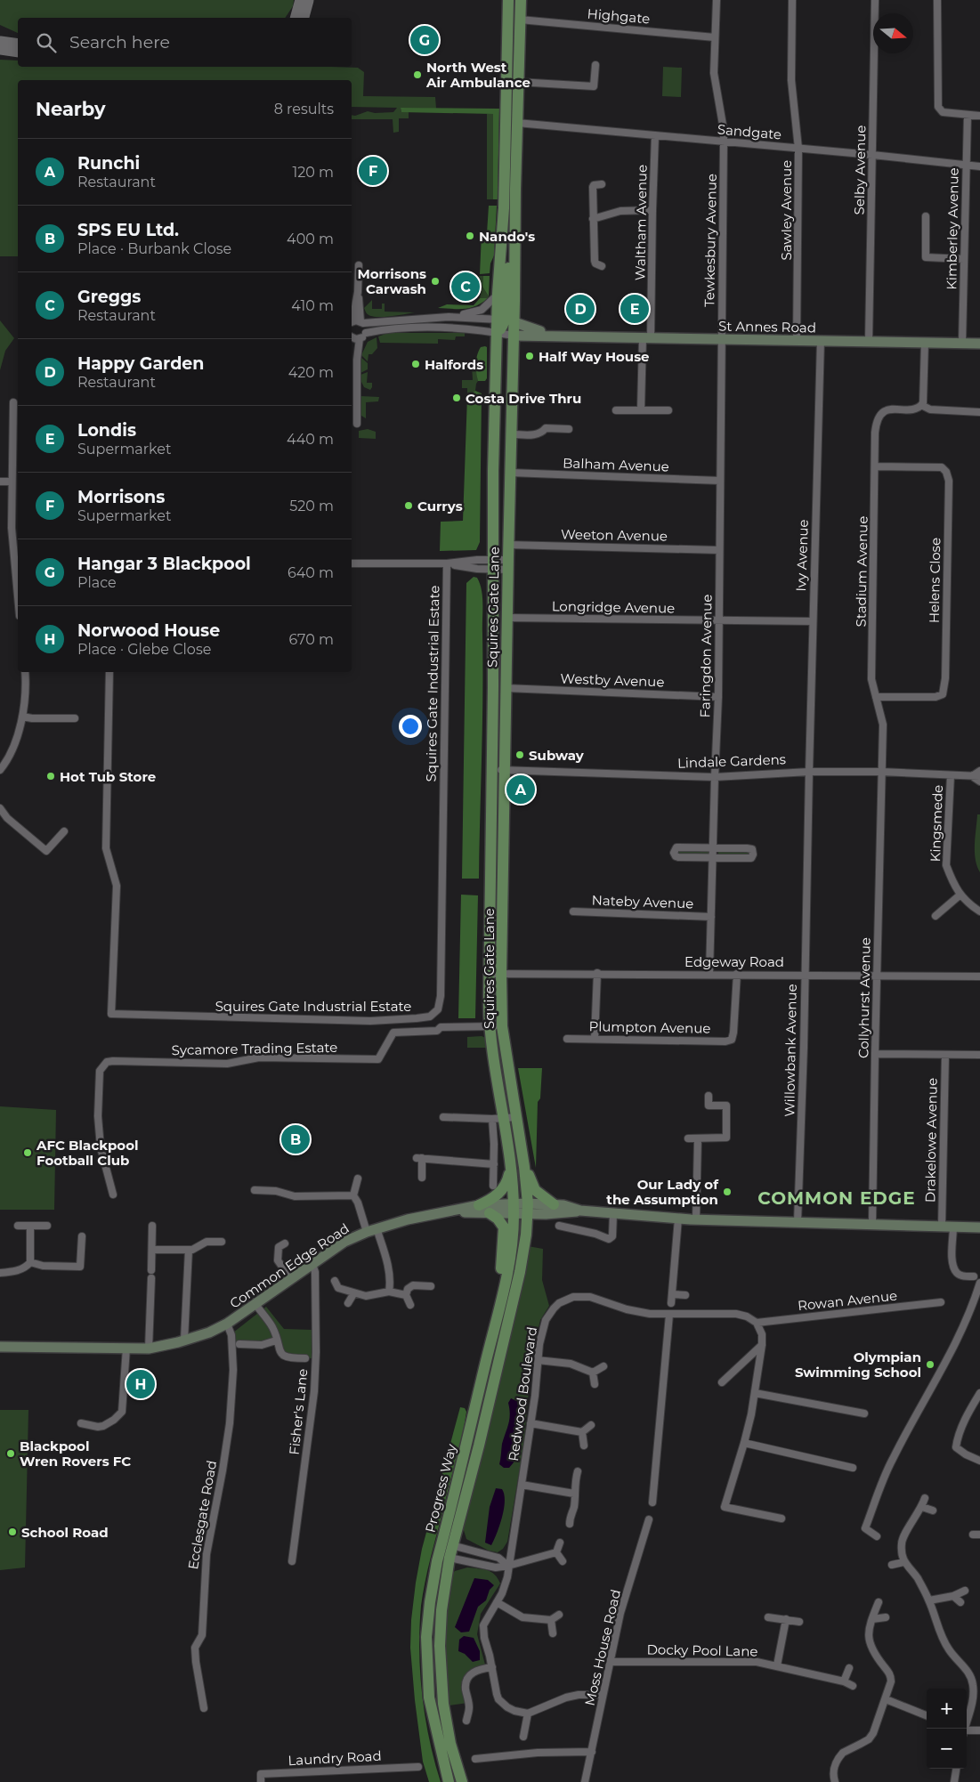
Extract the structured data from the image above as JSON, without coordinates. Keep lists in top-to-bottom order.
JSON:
{
  "streets": {
    "main road": [
      "St Annes Road",
      "Squires Gate Lane",
      "Common Edge Road",
      "Progress Way"
    ],
    "street": [
      "Highgate",
      "Sandgate",
      "Selby Avenue",
      "Sawley Avenue",
      "Waltham Avenue",
      "Kimberley Avenue",
      "Tewkesbury Avenue",
      "Balham Avenue",
      "Weeton Avenue",
      "Ivy Avenue",
      "Stadium Avenue",
      "Helens Close",
      "Longridge Avenue",
      "Faringdon Avenue",
      "Westby Avenue",
      "Squires Gate Industrial Estate",
      "Lindale Gardens",
      "Kingsmede",
      "Nateby Avenue",
      "Edgeway Road",
      "Collyhurst Avenue",
      "Plumpton Avenue",
      "Sycamore Trading Estate",
      "Willowbank Avenue",
      "Drakelowe Avenue",
      "Rowan Avenue",
      "Redwood Boulevard",
      "Fisher's Lane",
      "Ecclesgate Road",
      "Moss House Road",
      "Docky Pool Lane",
      "Laundry Road"
    ]
  },
  "crossings": [
    ["Highgate", "Tewkesbury Avenue"],
    ["Highgate", "Squires Gate Lane"],
    ["Sandgate", "Selby Avenue"],
    ["Sandgate", "Sawley Avenue"],
    ["Sandgate", "Waltham Avenue"],
    ["Sandgate", "Kimberley Avenue"],
    ["Sandgate", "Tewkesbury Avenue"],
    ["Sandgate", "Squires Gate Lane"],
    ["Selby Avenue", "St Annes Road"],
    ["Sawley Avenue", "St Annes Road"],
    ["Waltham Avenue", "St Annes Road"],
    ["Kimberley Avenue", "St Annes Road"],
    ["Tewkesbury Avenue", "St Annes Road"],
    ["Tewkesbury Avenue", "Faringdon Avenue"],
    ["St Annes Road", "Ivy Avenue"],
    ["St Annes Road", "Squires Gate Lane"],
    ["St Annes Road", "Faringdon Avenue"],
    ["Balham Avenue", "Squires Gate Lane"],
    ["Balham Avenue", "Faringdon Avenue"],
    ["Weeton Avenue", "Squires Gate Lane"],
    ["Weeton Avenue", "Faringdon Avenue"],
    ["Ivy Avenue", "Longridge Avenue"],
    ["Ivy Avenue", "Lindale Gardens"],
    ["Ivy Avenue", "Willowbank Avenue"],
    ["Stadium Avenue", "Helens Close"],
    ["Stadium Avenue", "Lindale Gardens"],
    ["Stadium Avenue", "Collyhurst Avenue"],
    ["Squires Gate Lane", "Longridge Avenue"],
    ["Squires Gate Lane", "Westby Avenue"],
    ["Squires Gate Lane", "Lindale Gardens"],
    ["Squires Gate Lane", "Edgeway Road"],
    ["Squires Gate Lane", "Sycamore Trading Estate"],
    ["Squires Gate Lane", "Common Edge Road"],
    ["Squires Gate Lane", "Progress Way"],
    ["Longridge Avenue", "Faringdon Avenue"],
    ["Faringdon Avenue", "Westby Avenue"],
    ["Faringdon Avenue", "Lindale Gardens"],
    ["Faringdon Avenue", "Nateby Avenue"],
    ["Faringdon Avenue", "Edgeway Road"],
    ["Lindale Gardens", "Kingsmede"],
    ["Lindale Gardens", "Collyhurst Avenue"],
    ["Lindale Gardens", "Willowbank Avenue"],
    ["Edgeway Road", "Collyhurst Avenue"],
    ["Edgeway Road", "Plumpton Avenue"],
    ["Edgeway Road", "Willowbank Avenue"],
    ["Collyhurst Avenue", "Common Edge Road"],
    ["Willowbank Avenue", "Common Edge Road"],
    ["Drakelowe Avenue", "Common Edge Road"],
    ["Common Edge Road", "Fisher's Lane"],
    ["Common Edge Road", "Progress Way"],
    ["Common Edge Road", "Ecclesgate Road"],
    ["Rowan Avenue", "Redwood Boulevard"],
    ["Moss House Road", "Docky Pool Lane"]
  ],
  "districts": ["COMMON EDGE"],
  "places": [
    "North West Air Ambulance",
    "Nando's",
    "Morrisons Carwash",
    "Half Way House",
    "Halfords",
    "Costa Drive Thru",
    "Currys",
    "Subway",
    "Hot Tub Store",
    "AFC Blackpool Football Club",
    "Our Lady of the Assumption",
    "Olympian Swimming School",
    "Blackpool Wren Rovers FC",
    "School Road"
  ],
  "north": "right",
  "page": {
    "search": "Search here",
    "pins": [
      "G",
      "F",
      "C",
      "D",
      "E",
      "A",
      "B",
      "H"
    ],
    "heading": ["Nearby", "8 results"],
    "list": [
      {
        "mark": "A",
        "name": "Runchi",
        "note": "Restaurant",
        "value": "120 m"
      },
      {
        "mark": "B",
        "name": "SPS EU Ltd.",
        "note": "Place · Burbank Close",
        "value": "400 m"
      },
      {
        "mark": "C",
        "name": "Greggs",
        "note": "Restaurant",
        "value": "410 m"
      },
      {
        "mark": "D",
        "name": "Happy Garden",
        "note": "Restaurant",
        "value": "420 m"
      },
      {
        "mark": "E",
        "name": "Londis",
        "note": "Supermarket",
        "value": "440 m"
      },
      {
        "mark": "F",
        "name": "Morrisons",
        "note": "Supermarket",
        "value": "520 m"
      },
      {
        "mark": "G",
        "name": "Hangar 3 Blackpool",
        "note": "Place",
        "value": "640 m"
      },
      {
        "mark": "H",
        "name": "Norwood House",
        "note": "Place · Glebe Close",
        "value": "670 m"
      }
    ],
    "map_buttons": ["+", "−"]
  }
}
